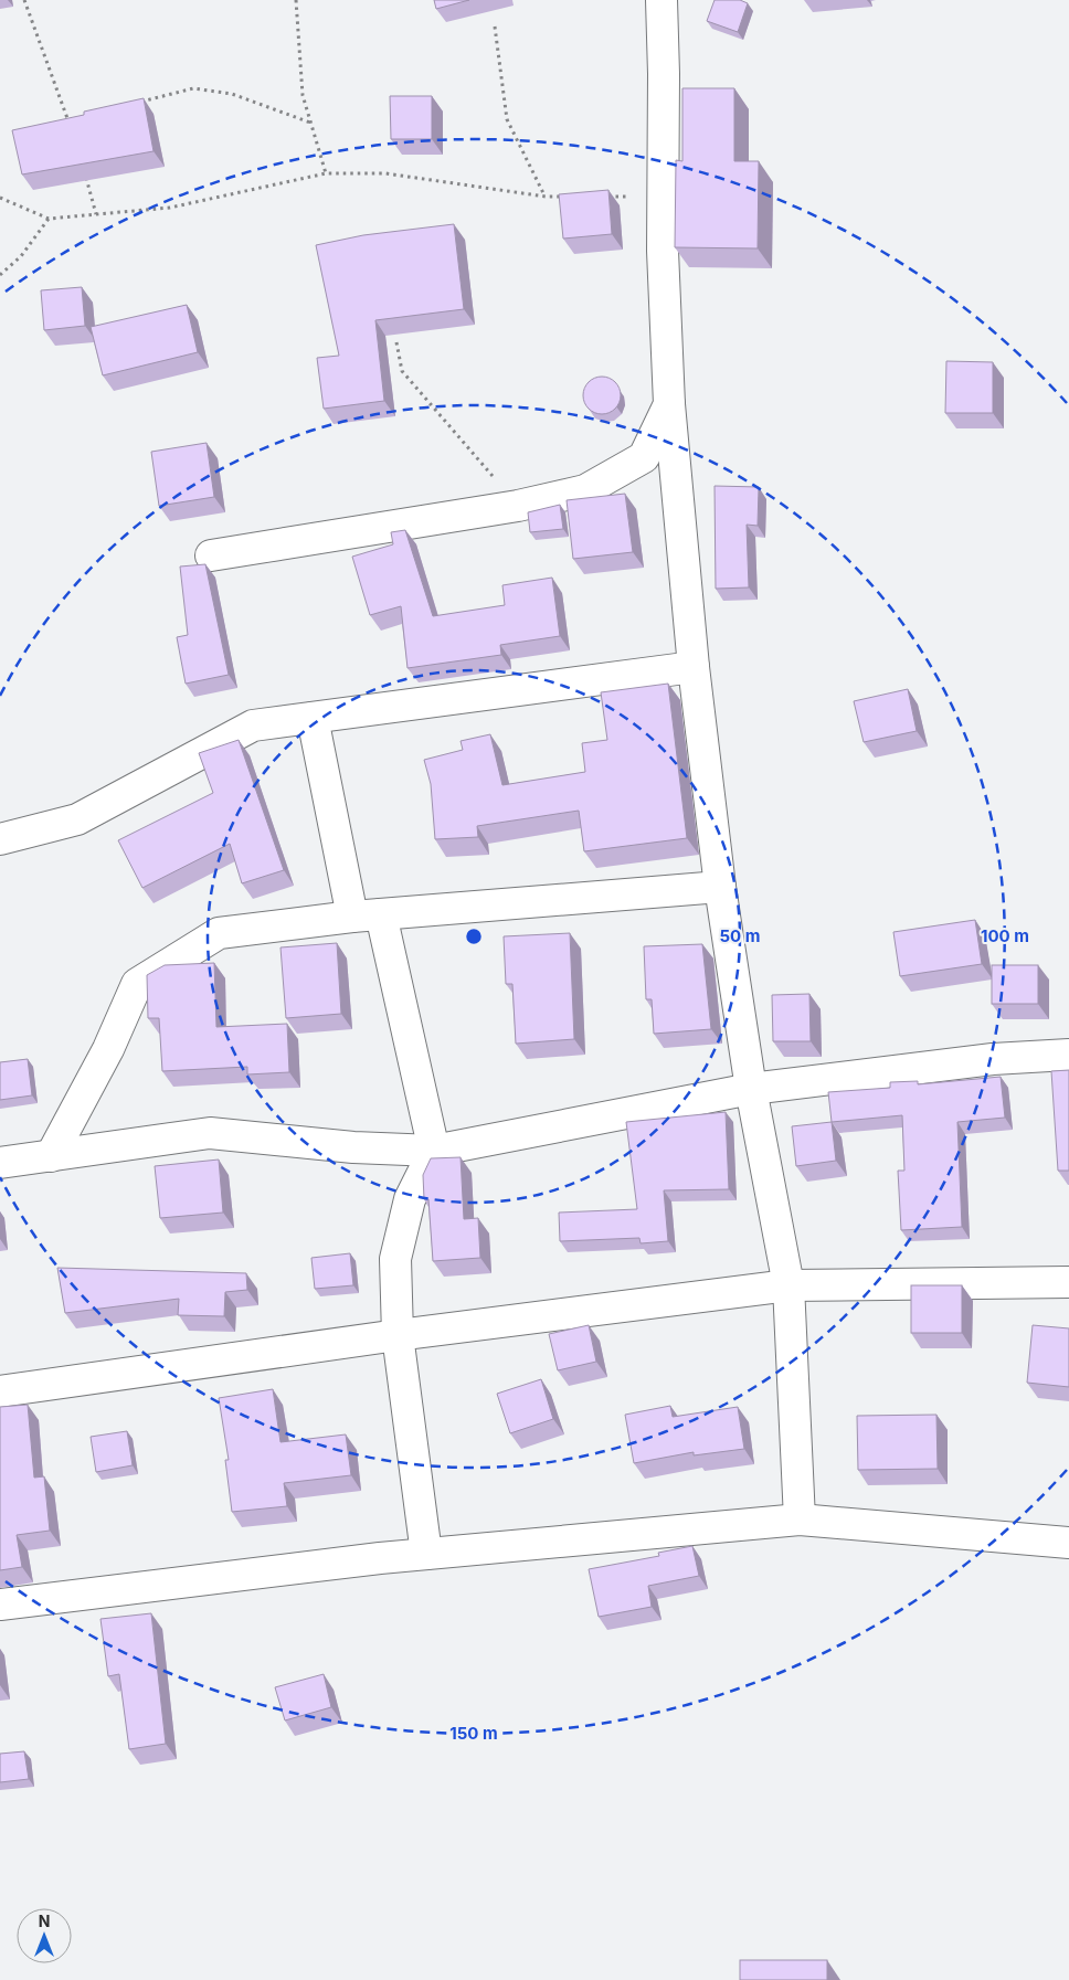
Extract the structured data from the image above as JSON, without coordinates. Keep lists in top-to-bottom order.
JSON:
{
  "north": "top",
  "rings": ["50 m", "100 m", "150 m"]
}
